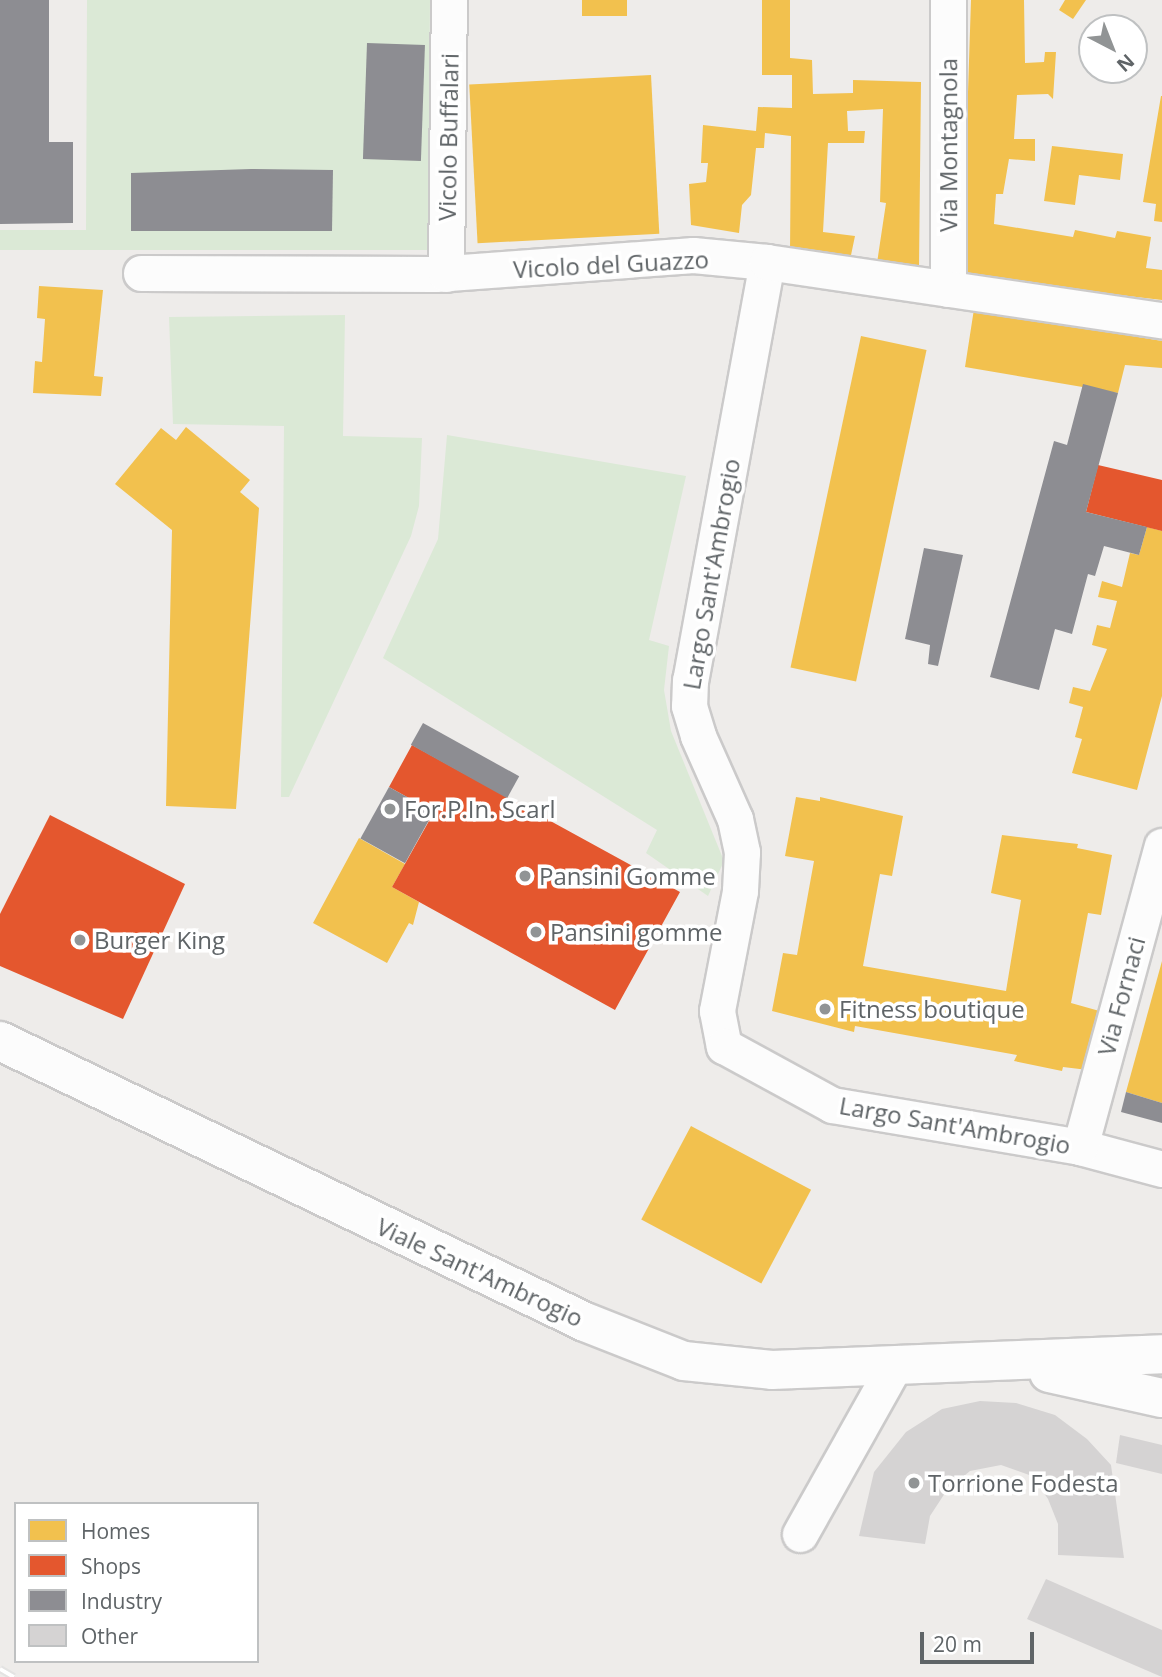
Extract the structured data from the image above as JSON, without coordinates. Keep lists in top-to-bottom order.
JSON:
{
  "streets": {
    "main road": ["Viale Sant'Ambrogio"],
    "street": [
      "Vicolo Buffalari",
      "Via Montagnola",
      "Vicolo del Guazzo",
      "Largo Sant'Ambrogio",
      "Via Fornaci"
    ]
  },
  "crossings": [
    ["Vicolo Buffalari", "Vicolo del Guazzo"],
    ["Via Montagnola", "Vicolo del Guazzo"],
    ["Vicolo del Guazzo", "Largo Sant'Ambrogio"],
    ["Largo Sant'Ambrogio", "Via Fornaci"]
  ],
  "places": [
    "For.P.In. Scarl",
    "Pansini Gomme",
    "Pansini gomme",
    "Burger King",
    "Fitness boutique",
    "Torrione Fodesta"
  ],
  "legend": [
    "Homes",
    "Shops",
    "Industry",
    "Other"
  ],
  "scale_bar": "20 m",
  "north": "bottom right"
}
